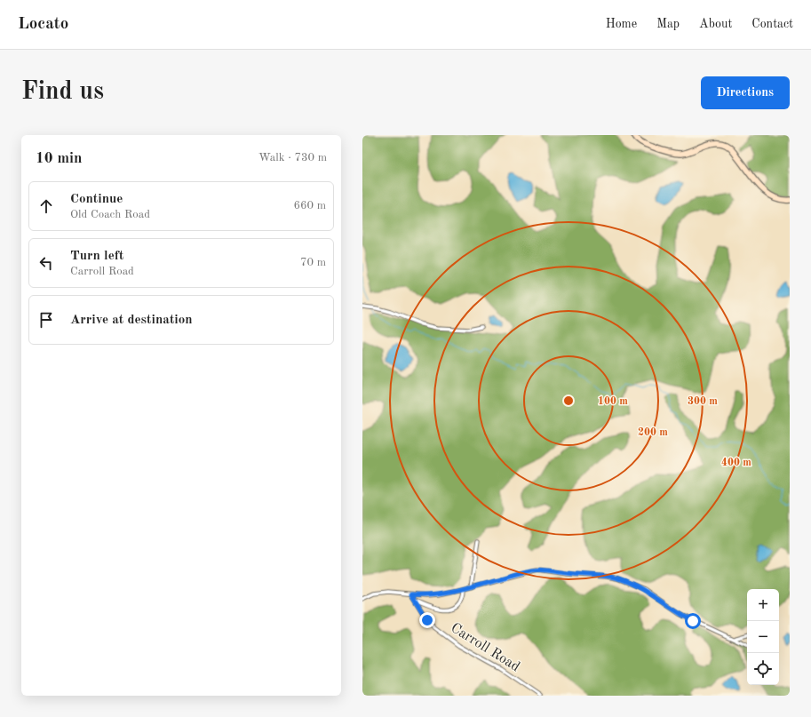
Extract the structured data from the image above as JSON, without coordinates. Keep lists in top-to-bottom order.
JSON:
{
  "streets": {
    "street": ["Carroll Road"]
  },
  "page": {
    "header": "Locato",
    "nav": [
      "Home",
      "Map",
      "About",
      "Contact"
    ],
    "buttons": "Directions",
    "title": "Find us",
    "heading": ["10 min", "Walk · 730 m"],
    "list": [
      ["Continue", "Old Coach Road", "660 m"],
      ["Turn left", "Carroll Road", "70 m"],
      "Arrive at destination"
    ],
    "map_buttons": ["+", "−"]
  },
  "rings": [
    "100 m",
    "300 m",
    "200 m",
    "400 m"
  ]
}
